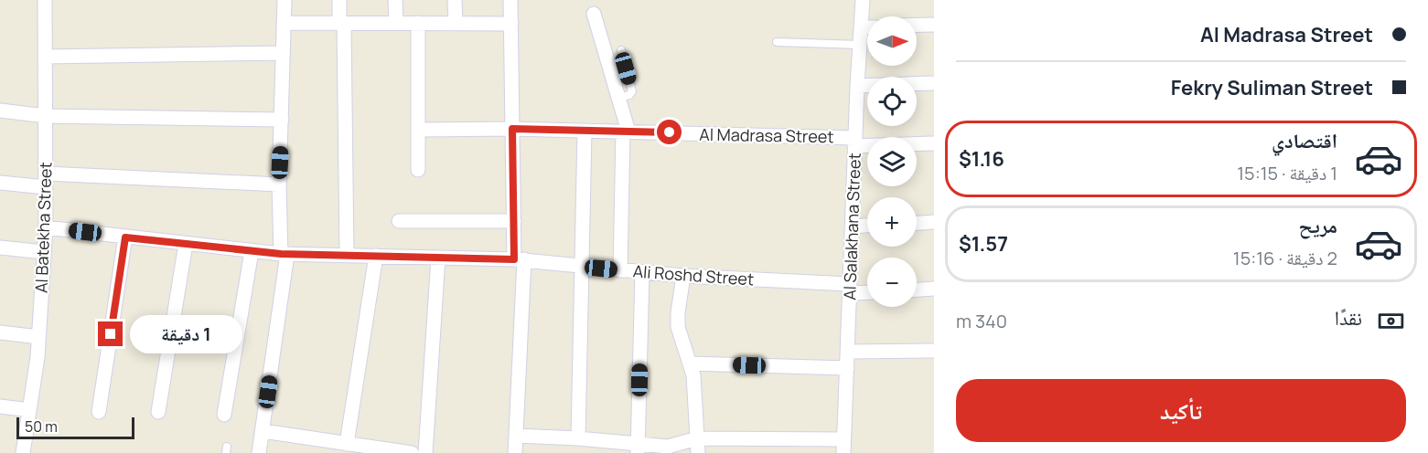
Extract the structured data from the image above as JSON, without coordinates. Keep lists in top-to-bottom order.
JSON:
{
  "streets": {
    "street": [
      "Al Madrasa Street",
      "Al Salakhana Street",
      "Al Batekha Street",
      "Ali Roshd Street"
    ]
  },
  "crossings": [
    ["Al Madrasa Street", "Al Salakhana Street"],
    ["Al Salakhana Street", "Ali Roshd Street"],
    ["Al Batekha Street", "Ali Roshd Street"]
  ],
  "scale_bar": "50 m",
  "north": "right",
  "page": {
    "banner": ["Al Madrasa Street", "Fekry Suliman Street"],
    "map_buttons": ["+", "−"],
    "list": [
      {
        "name": "اقتصادي",
        "note": "1 دقيقة · 15:15",
        "value": "$1.16"
      },
      {
        "name": "مريح",
        "note": "2 دقيقة · 15:16",
        "value": "$1.57"
      }
    ],
    "pay": ["نقدًا", "340 m"],
    "bubble": "1 دقيقة",
    "buttons": "تأكيد",
    "scale": "50 m"
  }
}
